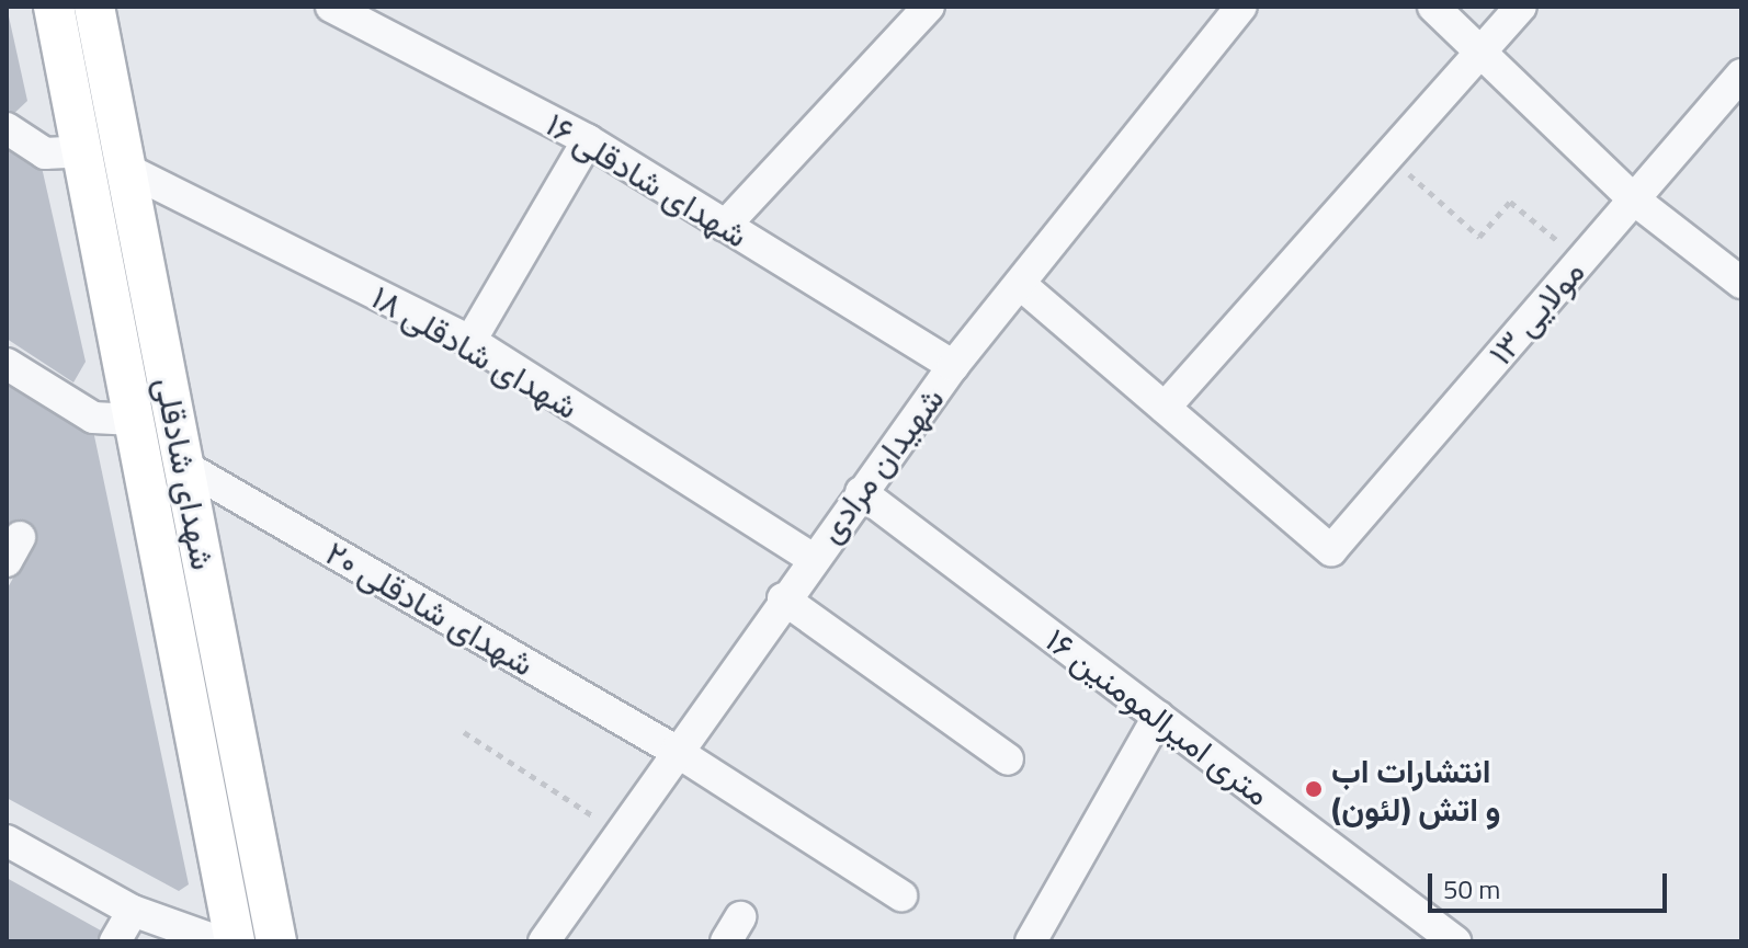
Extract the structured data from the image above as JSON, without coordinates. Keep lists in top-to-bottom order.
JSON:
{
  "streets": {
    "main road": ["شهدای شادقلی"],
    "street": [
      "شهدای شادقلی ۱۶",
      "مولایی ۱۳",
      "شهدای شادقلی ۱۸",
      "شهیدان مرادی",
      "شهدای شادقلی ۲۰",
      "۱۶ متری امیرالمومنین"
    ]
  },
  "crossings": [
    ["شهدای شادقلی ۱۶", "شهیدان مرادی"],
    ["شهدای شادقلی ۱۸", "شهیدان مرادی"],
    ["شهدای شادقلی ۱۸", "شهدای شادقلی"],
    ["شهیدان مرادی", "شهدای شادقلی ۲۰"],
    ["شهیدان مرادی", "۱۶ متری امیرالمومنین"],
    ["شهدای شادقلی", "شهدای شادقلی ۲۰"]
  ],
  "places": ["انتشارات اب و اتش (لئون)"],
  "scale_bar": "50 m"
}
